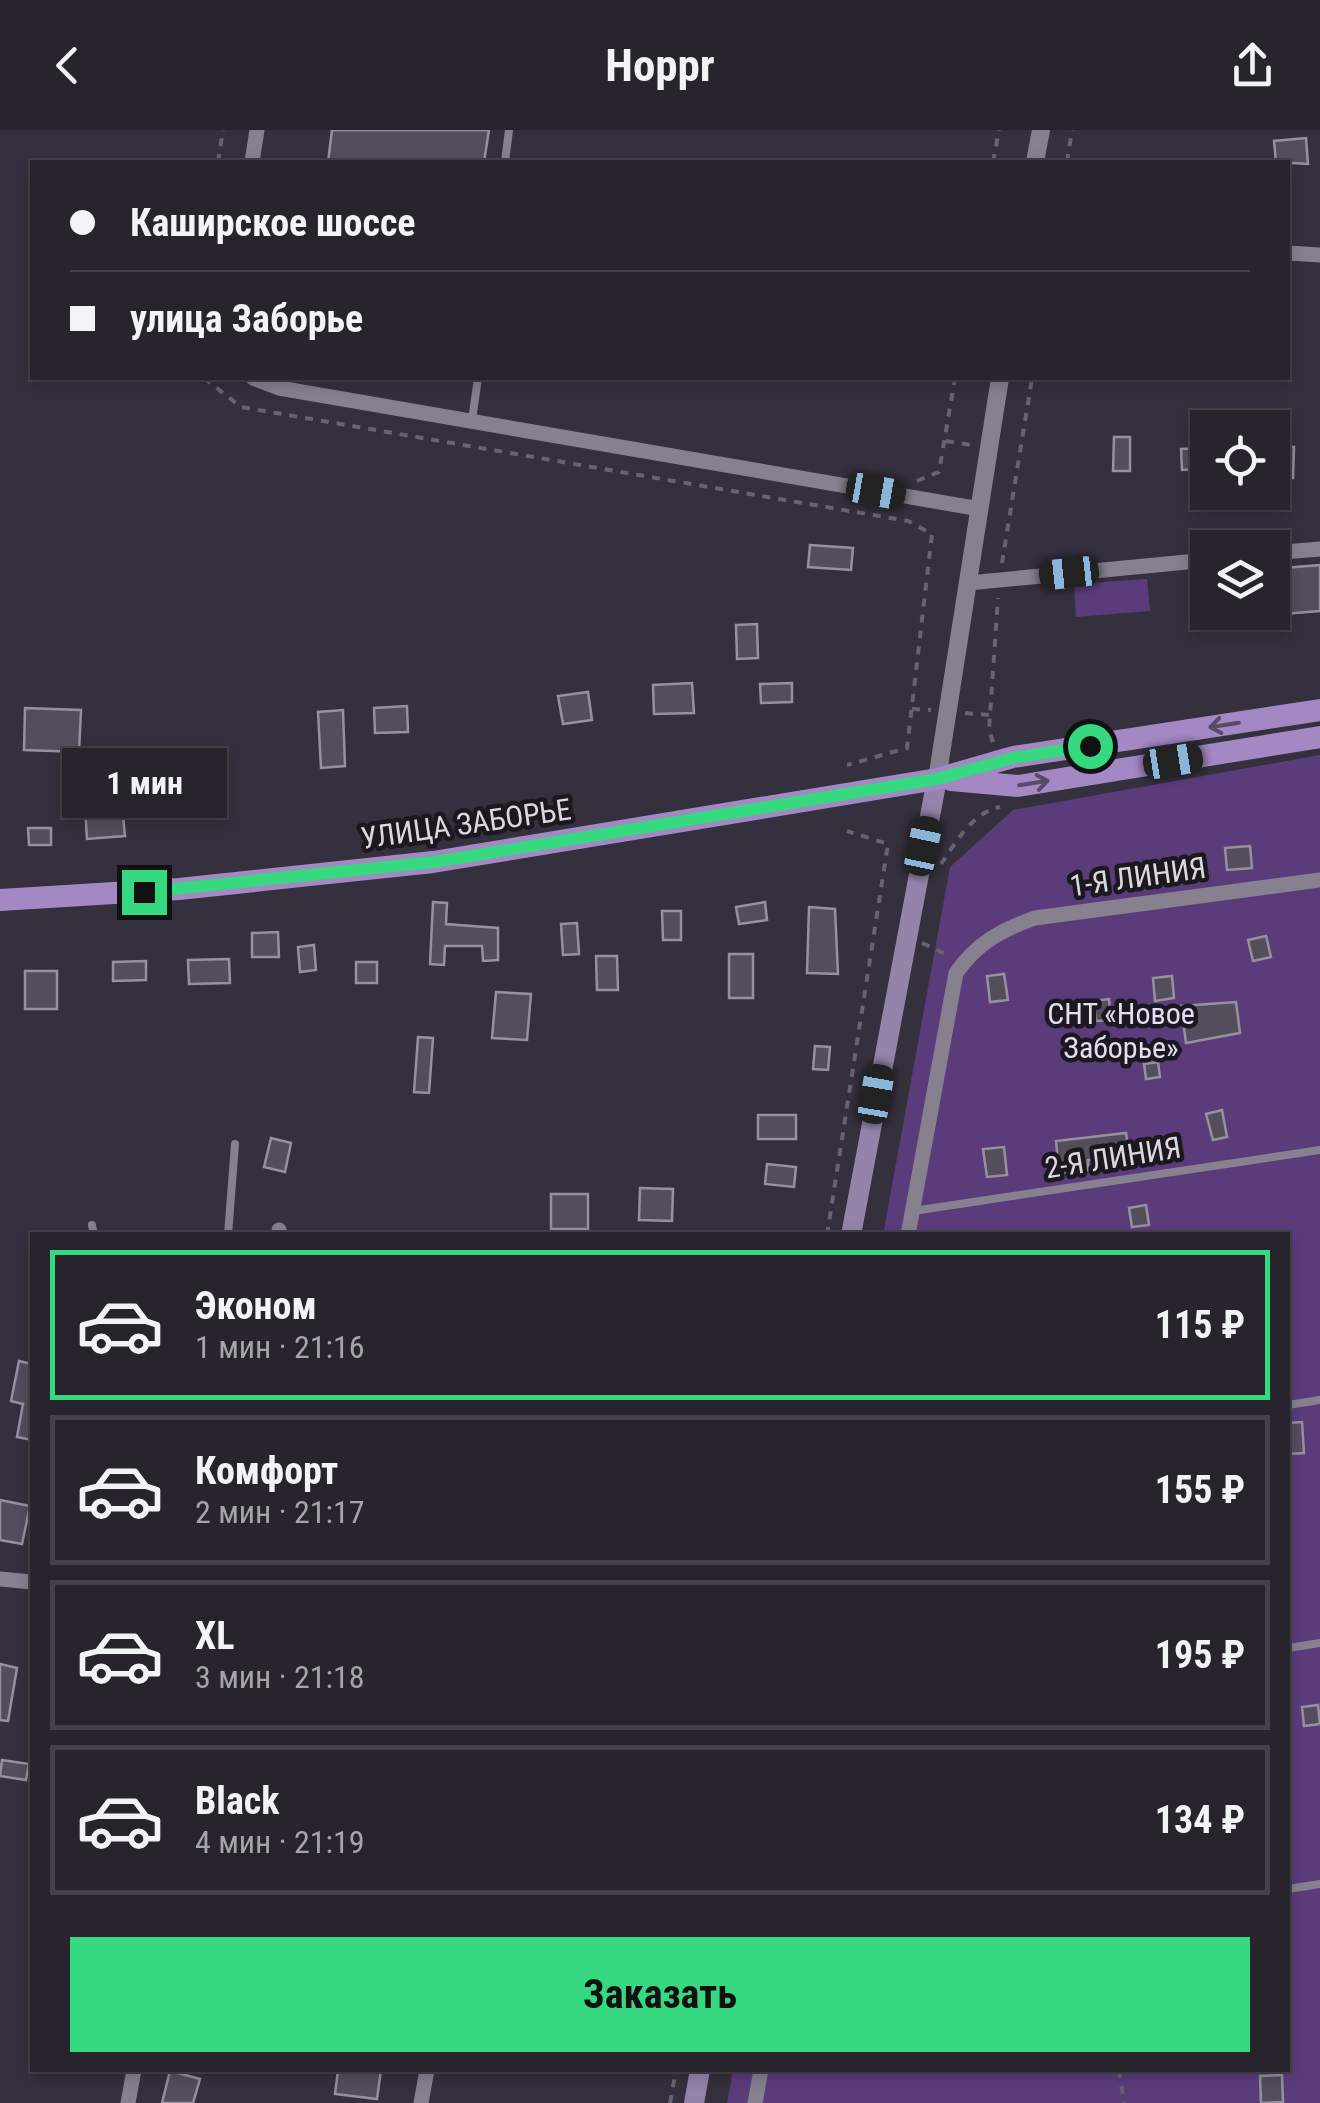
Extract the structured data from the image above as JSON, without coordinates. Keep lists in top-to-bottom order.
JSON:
{
  "streets": {
    "main road": ["УЛИЦА ЗАБОРЬЕ"],
    "street": ["1-Я ЛИНИЯ"],
    "lane": ["2-Я ЛИНИЯ"]
  },
  "parks": ["СНТ «Новое Заборье»"],
  "page": {
    "header": "Hoppr",
    "banner": ["Каширское шоссе", "улица Заборье"],
    "bubble": "1 мин",
    "list": [
      {
        "name": "Эконом",
        "note": "1 мин · 21:16",
        "value": "115 ₽"
      },
      {
        "name": "Комфорт",
        "note": "2 мин · 21:17",
        "value": "155 ₽"
      },
      {
        "name": "XL",
        "note": "3 мин · 21:18",
        "value": "195 ₽"
      },
      {
        "name": "Black",
        "note": "4 мин · 21:19",
        "value": "134 ₽"
      }
    ],
    "buttons": "Заказать"
  }
}
